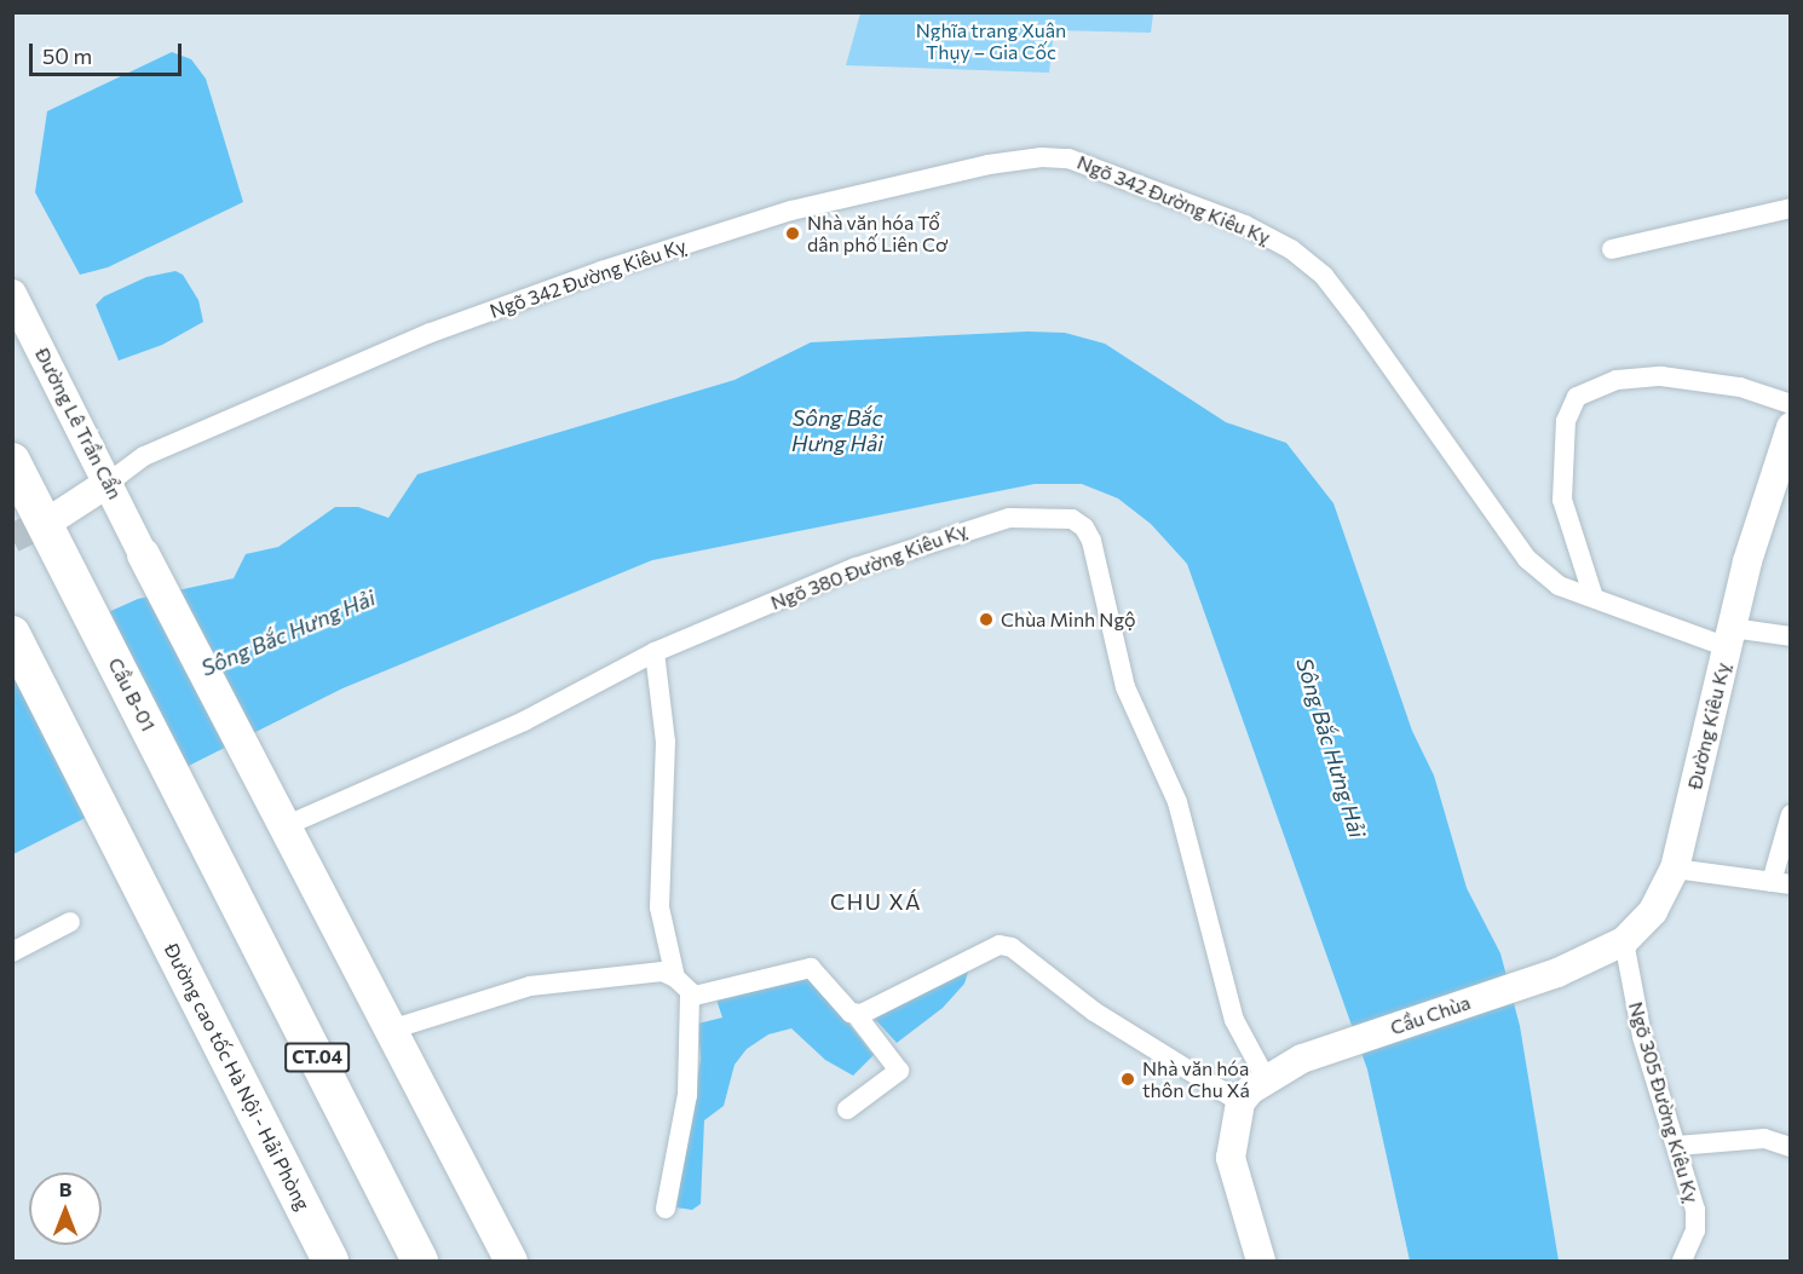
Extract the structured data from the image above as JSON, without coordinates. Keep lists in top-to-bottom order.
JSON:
{
  "streets": {
    "highway": ["Cầu B-01", "CT.04", "Đường cao tốc Hà Nội - Hải Phòng"],
    "main road": ["Đường Lê Trần Cẩn", "Đường Kiêu Kỵ", "Cầu Chùa"],
    "street": ["Ngõ 342 Đường Kiêu Kỵ", "Ngõ 380 Đường Kiêu Kỵ", "Ngõ 305 Đường Kiêu Kỵ"]
  },
  "crossings": [
    ["Ngõ 342 Đường Kiêu Kỵ", "Đường Lê Trần Cẩn"],
    ["Ngõ 342 Đường Kiêu Kỵ", "Đường Kiêu Kỵ"],
    ["Ngõ 380 Đường Kiêu Kỵ", "Cầu Chùa"],
    ["Cầu B-01", "CT.04"],
    ["Đường Kiêu Kỵ", "Cầu Chùa"],
    ["Đường Kiêu Kỵ", "Ngõ 305 Đường Kiêu Kỵ"]
  ],
  "districts": ["CHU XÁ"],
  "water": ["Sông Bắc Hưng Hải"],
  "parks": ["Nghĩa trang Xuân Thụy – Gia Cốc"],
  "places": ["Nhà văn hóa Tổ dân phố Liên Cơ", "Chùa Minh Ngộ", "Nhà văn hóa thôn Chu Xá"],
  "scale_bar": "50 m",
  "north": "top"
}
